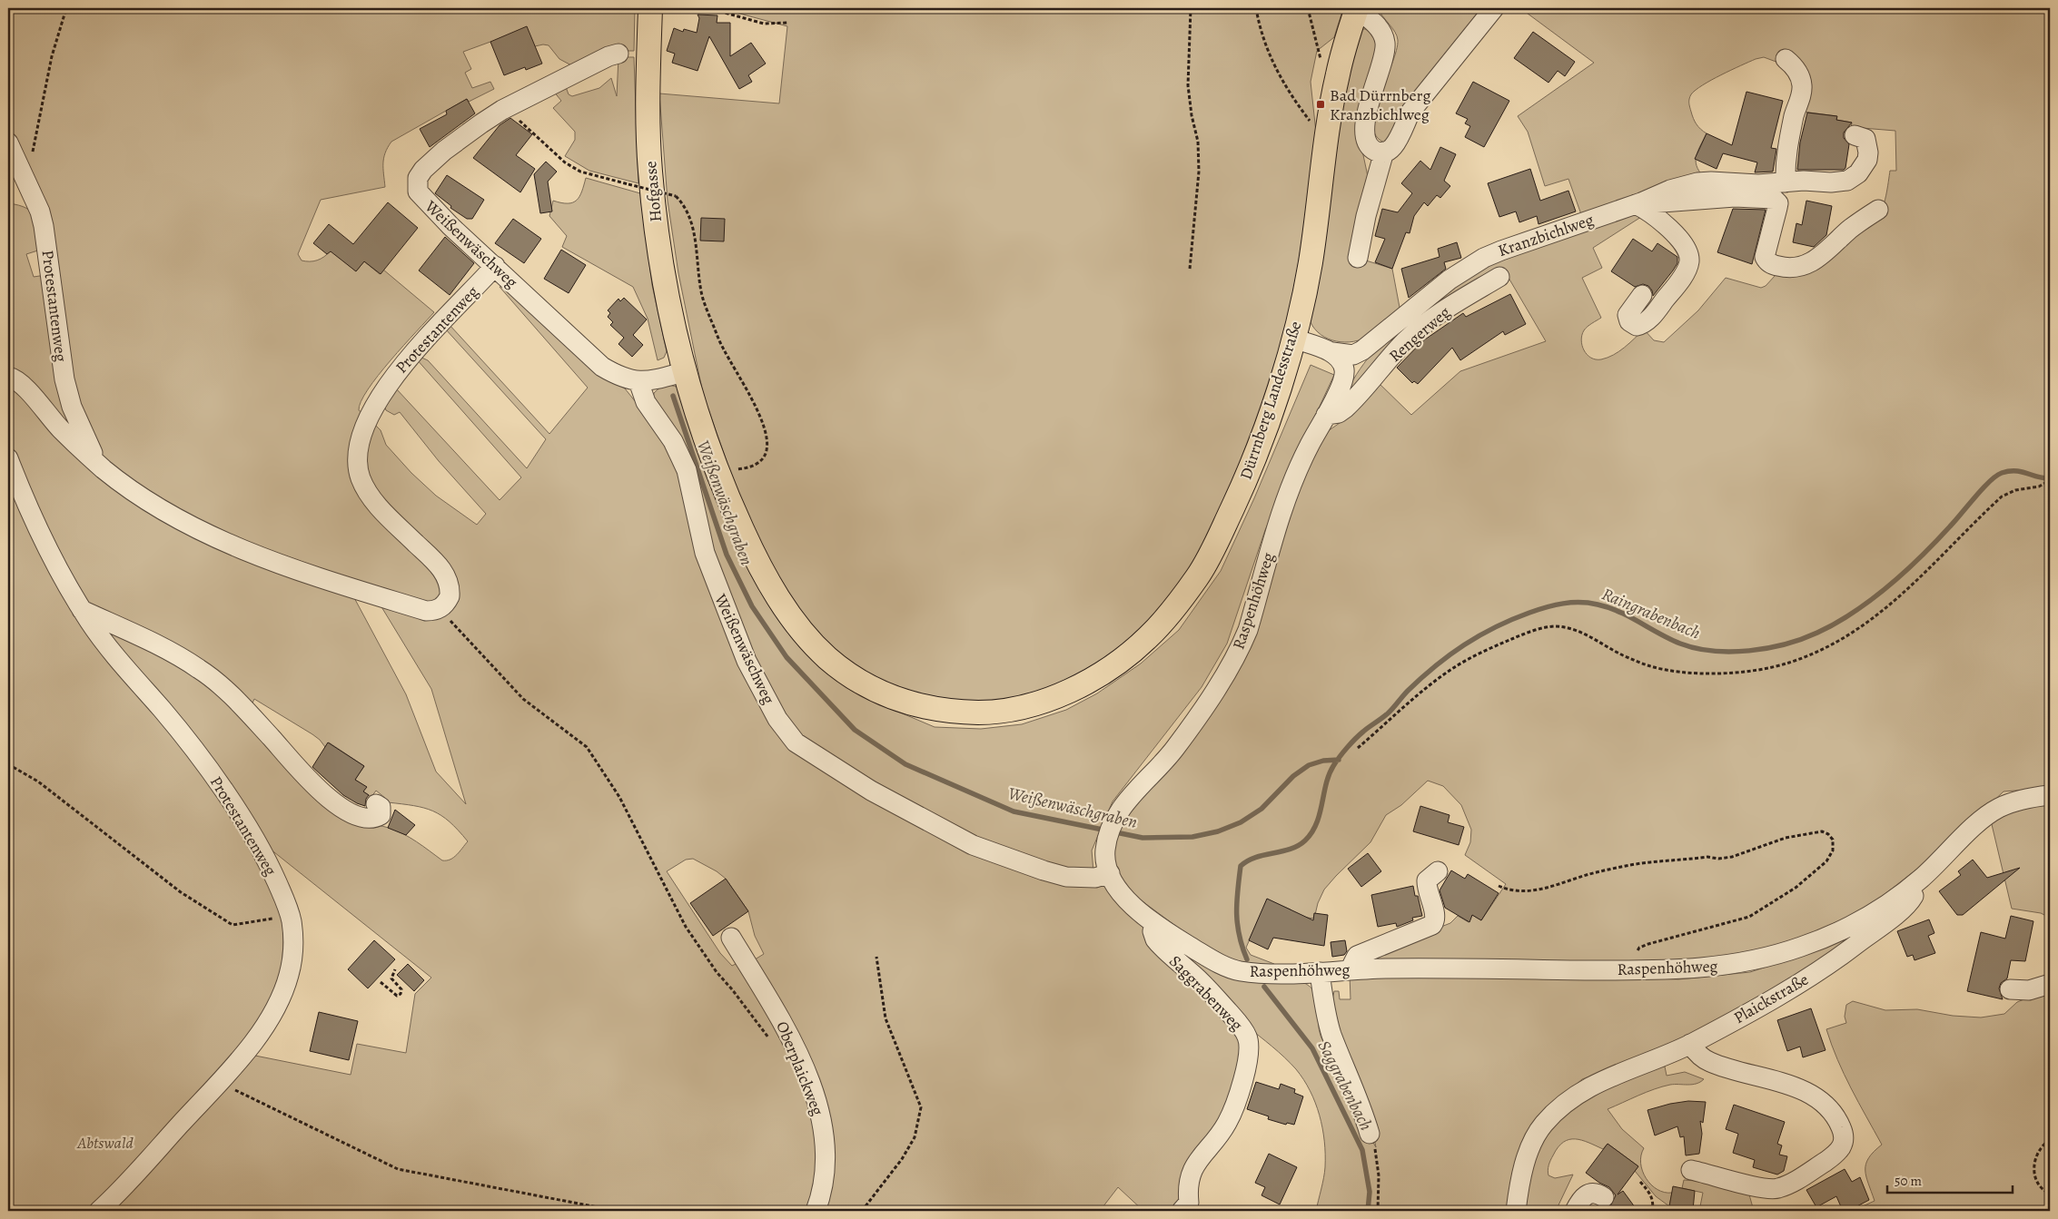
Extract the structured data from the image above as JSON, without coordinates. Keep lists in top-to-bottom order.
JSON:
{
  "streets": {
    "main road": ["Hofgasse", "Dürrnberg Landesstraße"],
    "street": [
      "Kranzbichlweg",
      "Weißenwäschweg",
      "Protestantenweg",
      "Rengerweg",
      "Raspenhöhweg",
      "Saggrabenweg",
      "Plaickstraße",
      "Oberplaickweg"
    ]
  },
  "crossings": [
    ["Hofgasse", "Weißenwäschweg"],
    ["Hofgasse", "Dürrnberg Landesstraße"],
    ["Kranzbichlweg", "Raspenhöhweg"],
    ["Weißenwäschweg", "Protestantenweg"],
    ["Weißenwäschweg", "Dürrnberg Landesstraße"],
    ["Weißenwäschweg", "Raspenhöhweg"],
    ["Rengerweg", "Raspenhöhweg"],
    ["Raspenhöhweg", "Saggrabenweg"],
    ["Raspenhöhweg", "Plaickstraße"]
  ],
  "water": ["Weißenwäschgraben", "Raingrabenbach", "Saggrabenbach"],
  "parks": ["Abtswald"],
  "places": {
    "transit": ["Bad Dürrnberg Kranzbichlweg"]
  },
  "scale_bar": "50 m"
}
